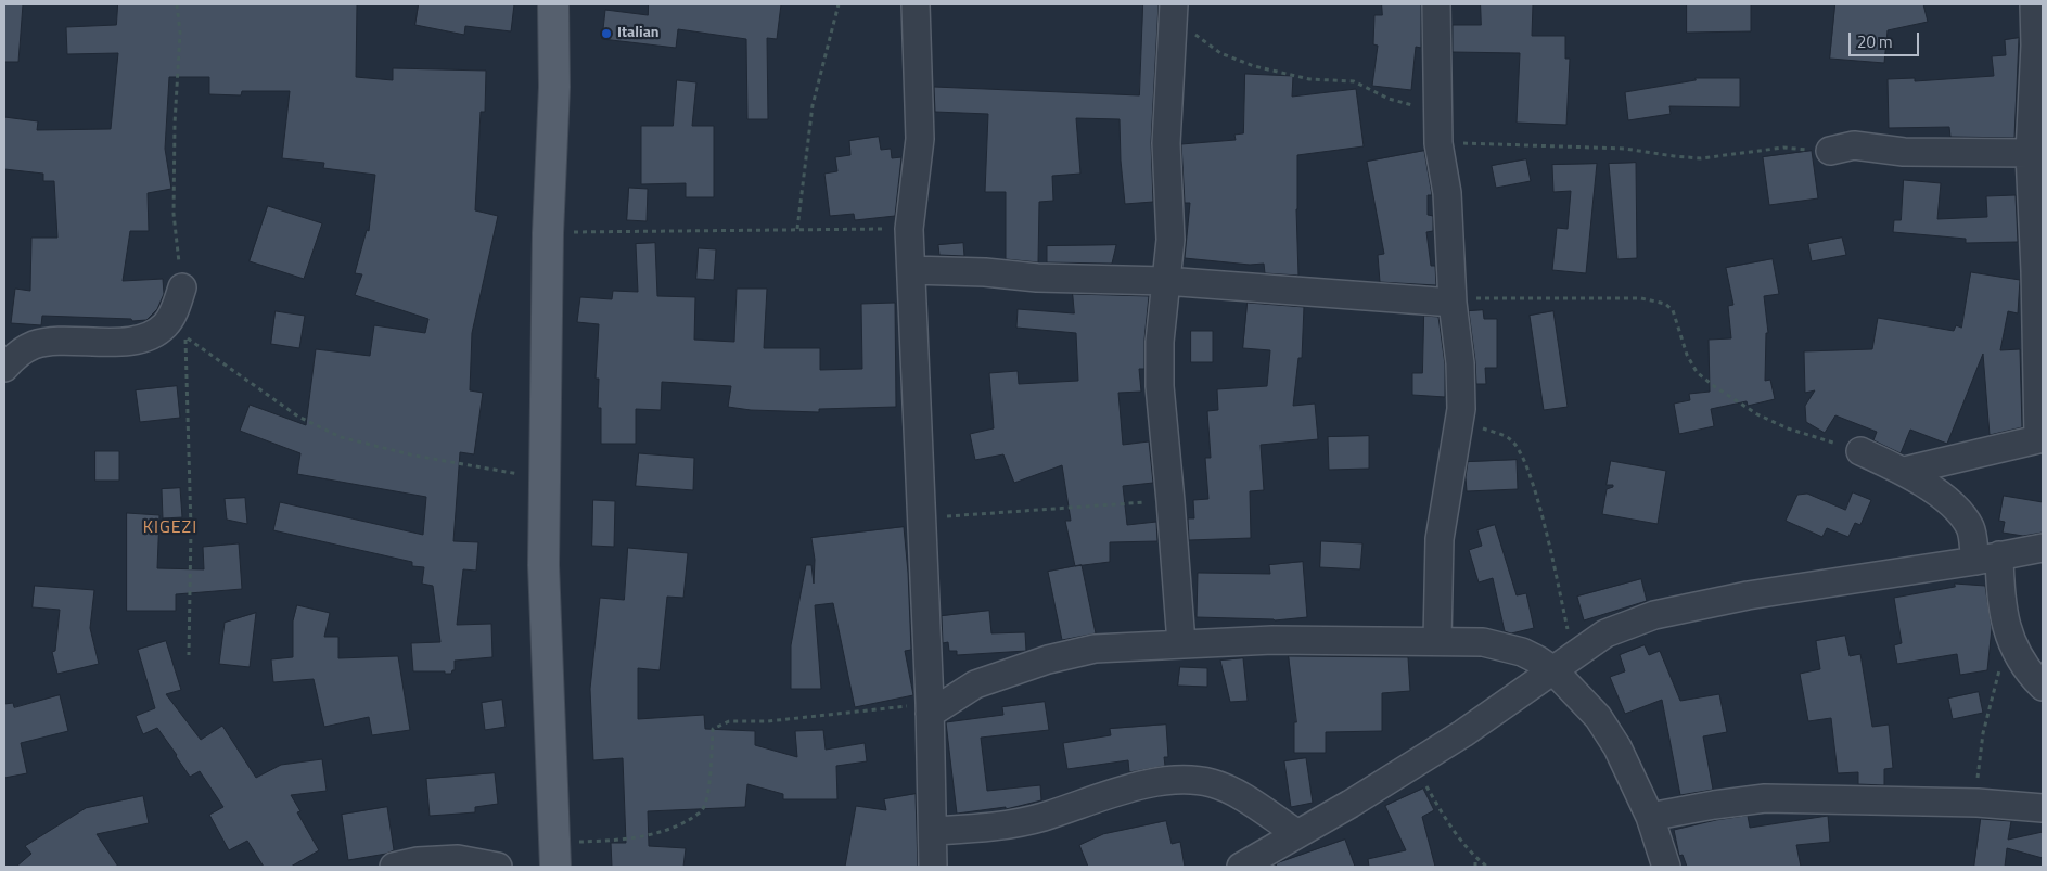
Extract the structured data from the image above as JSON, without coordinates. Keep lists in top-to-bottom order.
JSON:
{
  "districts": ["KIGEZI"],
  "places": ["Italian"],
  "scale_bar": "20 m"
}
